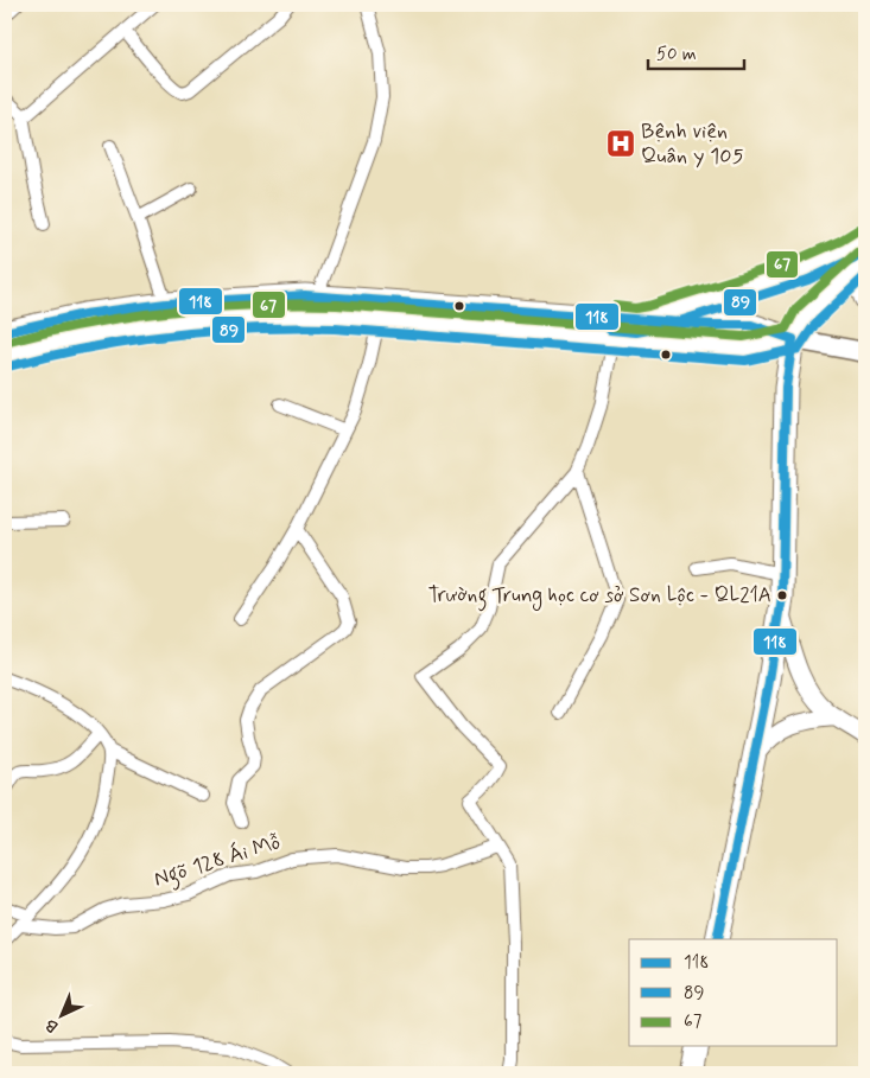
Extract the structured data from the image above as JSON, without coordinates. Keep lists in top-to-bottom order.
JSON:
{
  "streets": {
    "street": ["Ngõ 128 Ái Mỗ"]
  },
  "places": {
    "hospital": ["Bệnh viện Quân y 105"],
    "other": ["Trường Trung học cơ sở Sơn Lộc - QL21A"]
  },
  "lines": ["transit line 67", "transit line 89", "transit line 118"],
  "legend": ["118", "89", "67"],
  "scale_bar": "50 m",
  "north": "bottom left"
}
